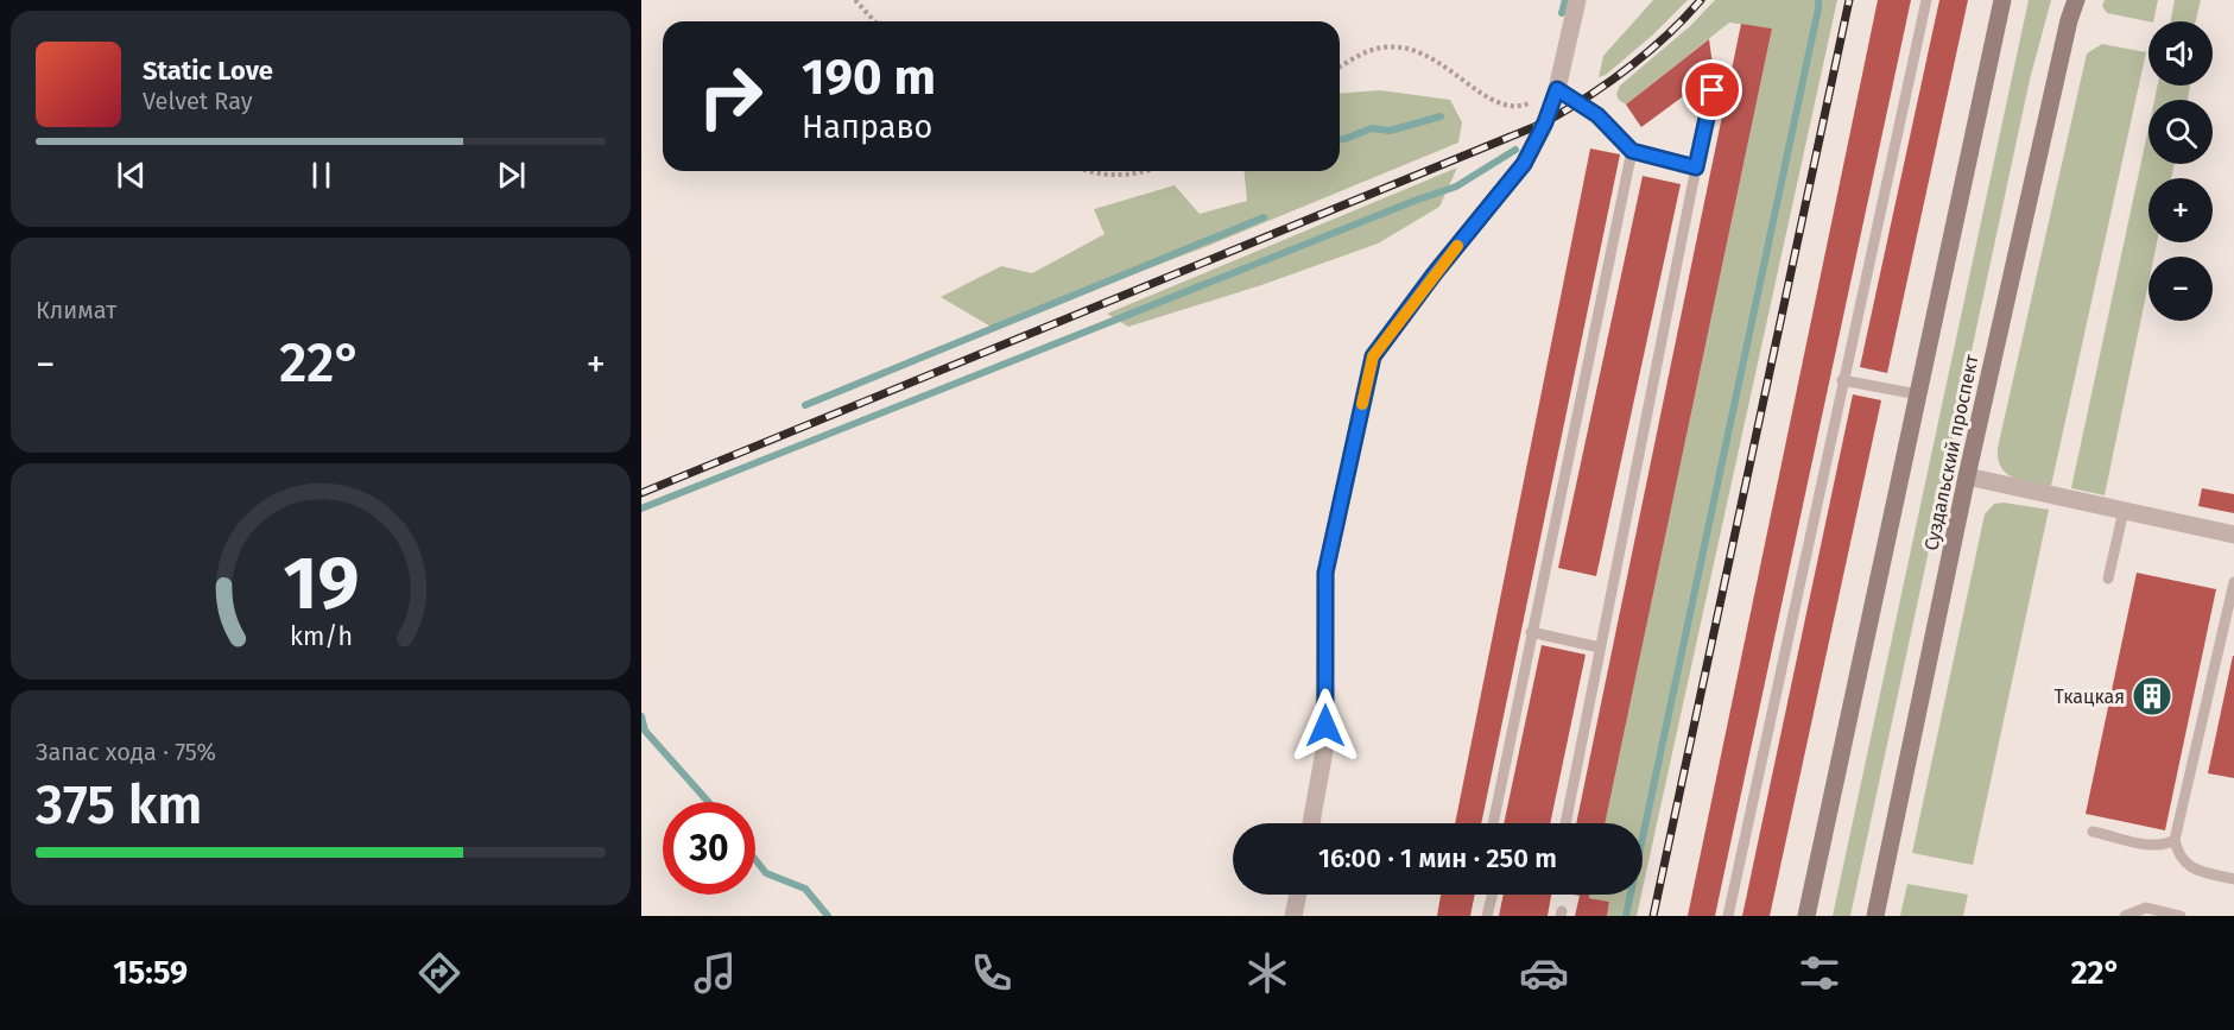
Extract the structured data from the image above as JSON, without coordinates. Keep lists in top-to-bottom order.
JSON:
{
  "streets": {
    "main road": ["Суздальский проспект"]
  },
  "places": {
    "building": ["Ткацкая"]
  },
  "page": {
    "map_buttons": ["+", "−"],
    "turn": ["190 m", "Направо"],
    "song": ["Static Love", "Velvet Ray"],
    "tile": [
      "Климат",
      ["Запас хода · 75%", "375 km"]
    ],
    "heat": ["−", "22°", "+"],
    "limit": "30",
    "trip": "16:00 · 1 мин · 250 m",
    "tabs": ["15:59", "22°"],
    "gauge": ["19", "km/h"]
  }
}
